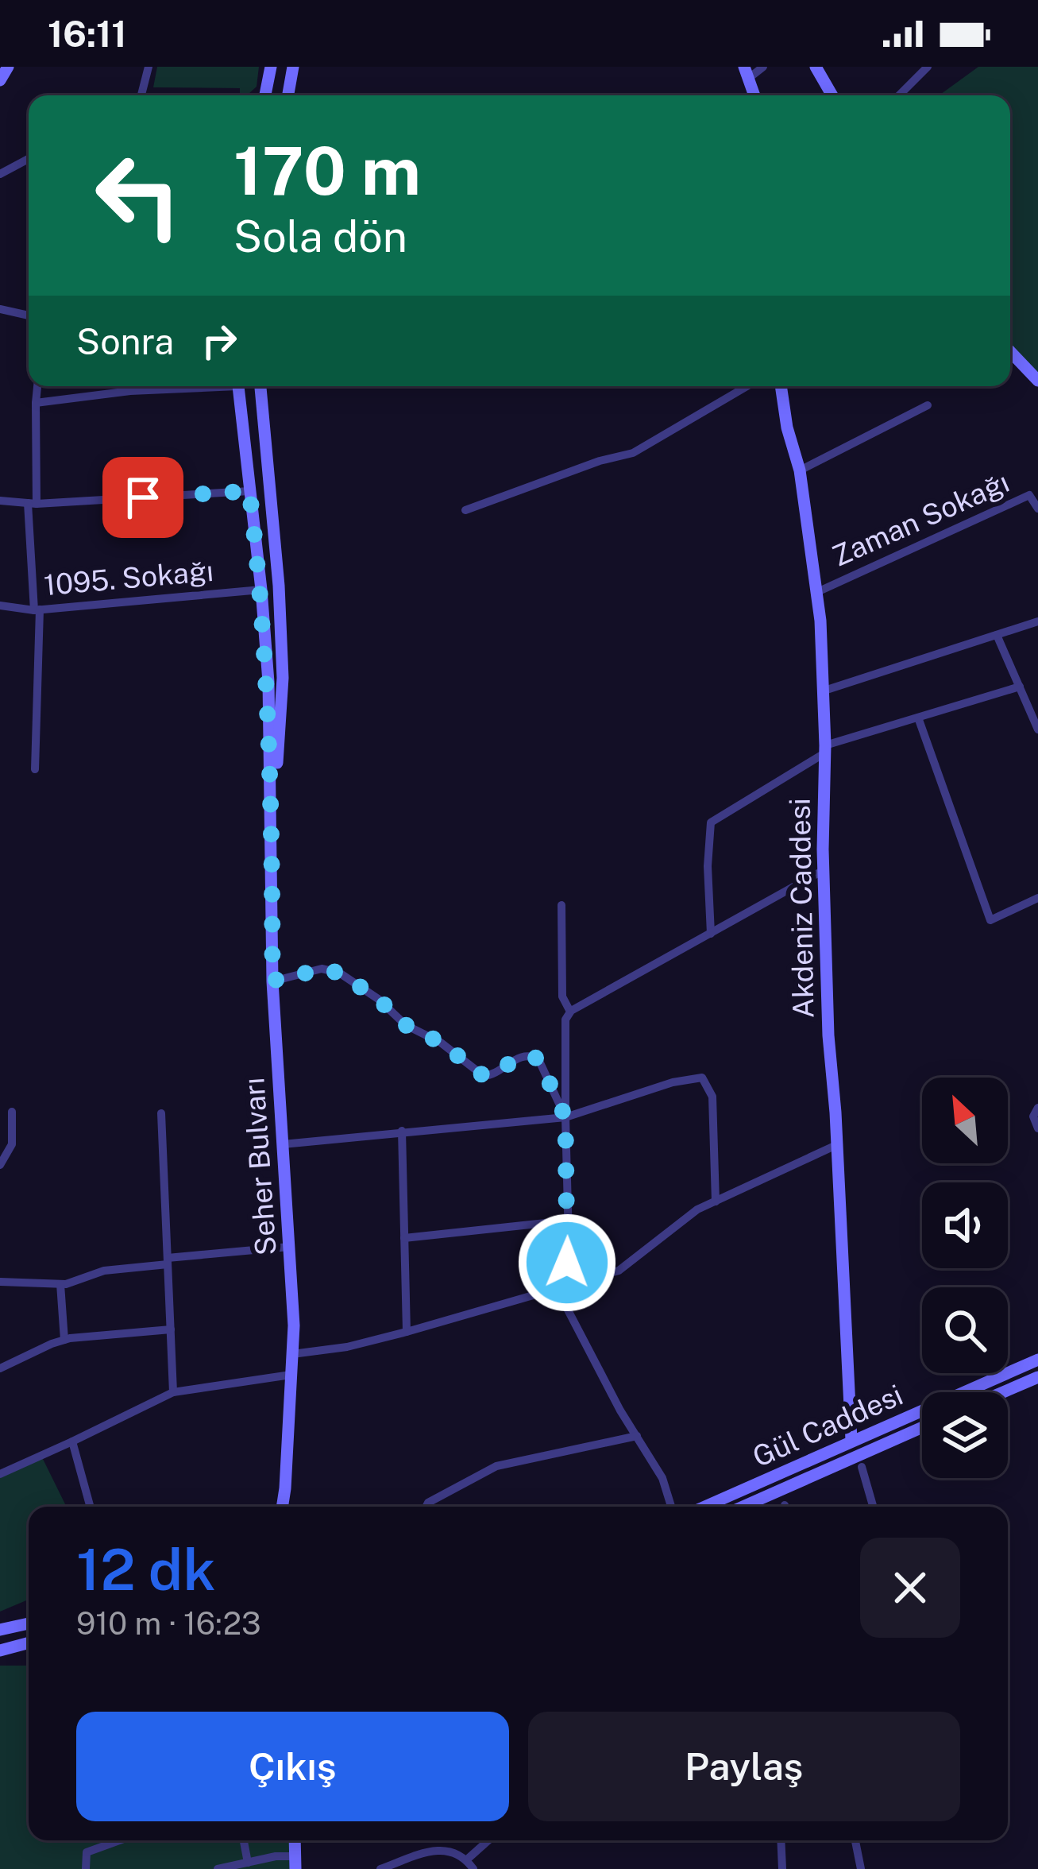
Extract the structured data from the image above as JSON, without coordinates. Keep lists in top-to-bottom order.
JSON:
{
  "streets": {
    "street": [
      "Zaman Sokağı",
      "1095. Sokağı",
      "Akdeniz Caddesi",
      "Seher Bulvarı",
      "Gül Caddesi"
    ]
  },
  "crossings": [
    ["Zaman Sokağı", "Akdeniz Caddesi"],
    ["1095. Sokağı", "Seher Bulvarı"],
    ["Akdeniz Caddesi", "Gül Caddesi"]
  ],
  "north": "top left",
  "page": {
    "status": "16:11",
    "turn": ["170 m", "Sola dön"],
    "then": "Sonra",
    "heading": ["12 dk", "910 m · 16:23"],
    "buttons": ["Çıkış", "Paylaş"]
  }
}
